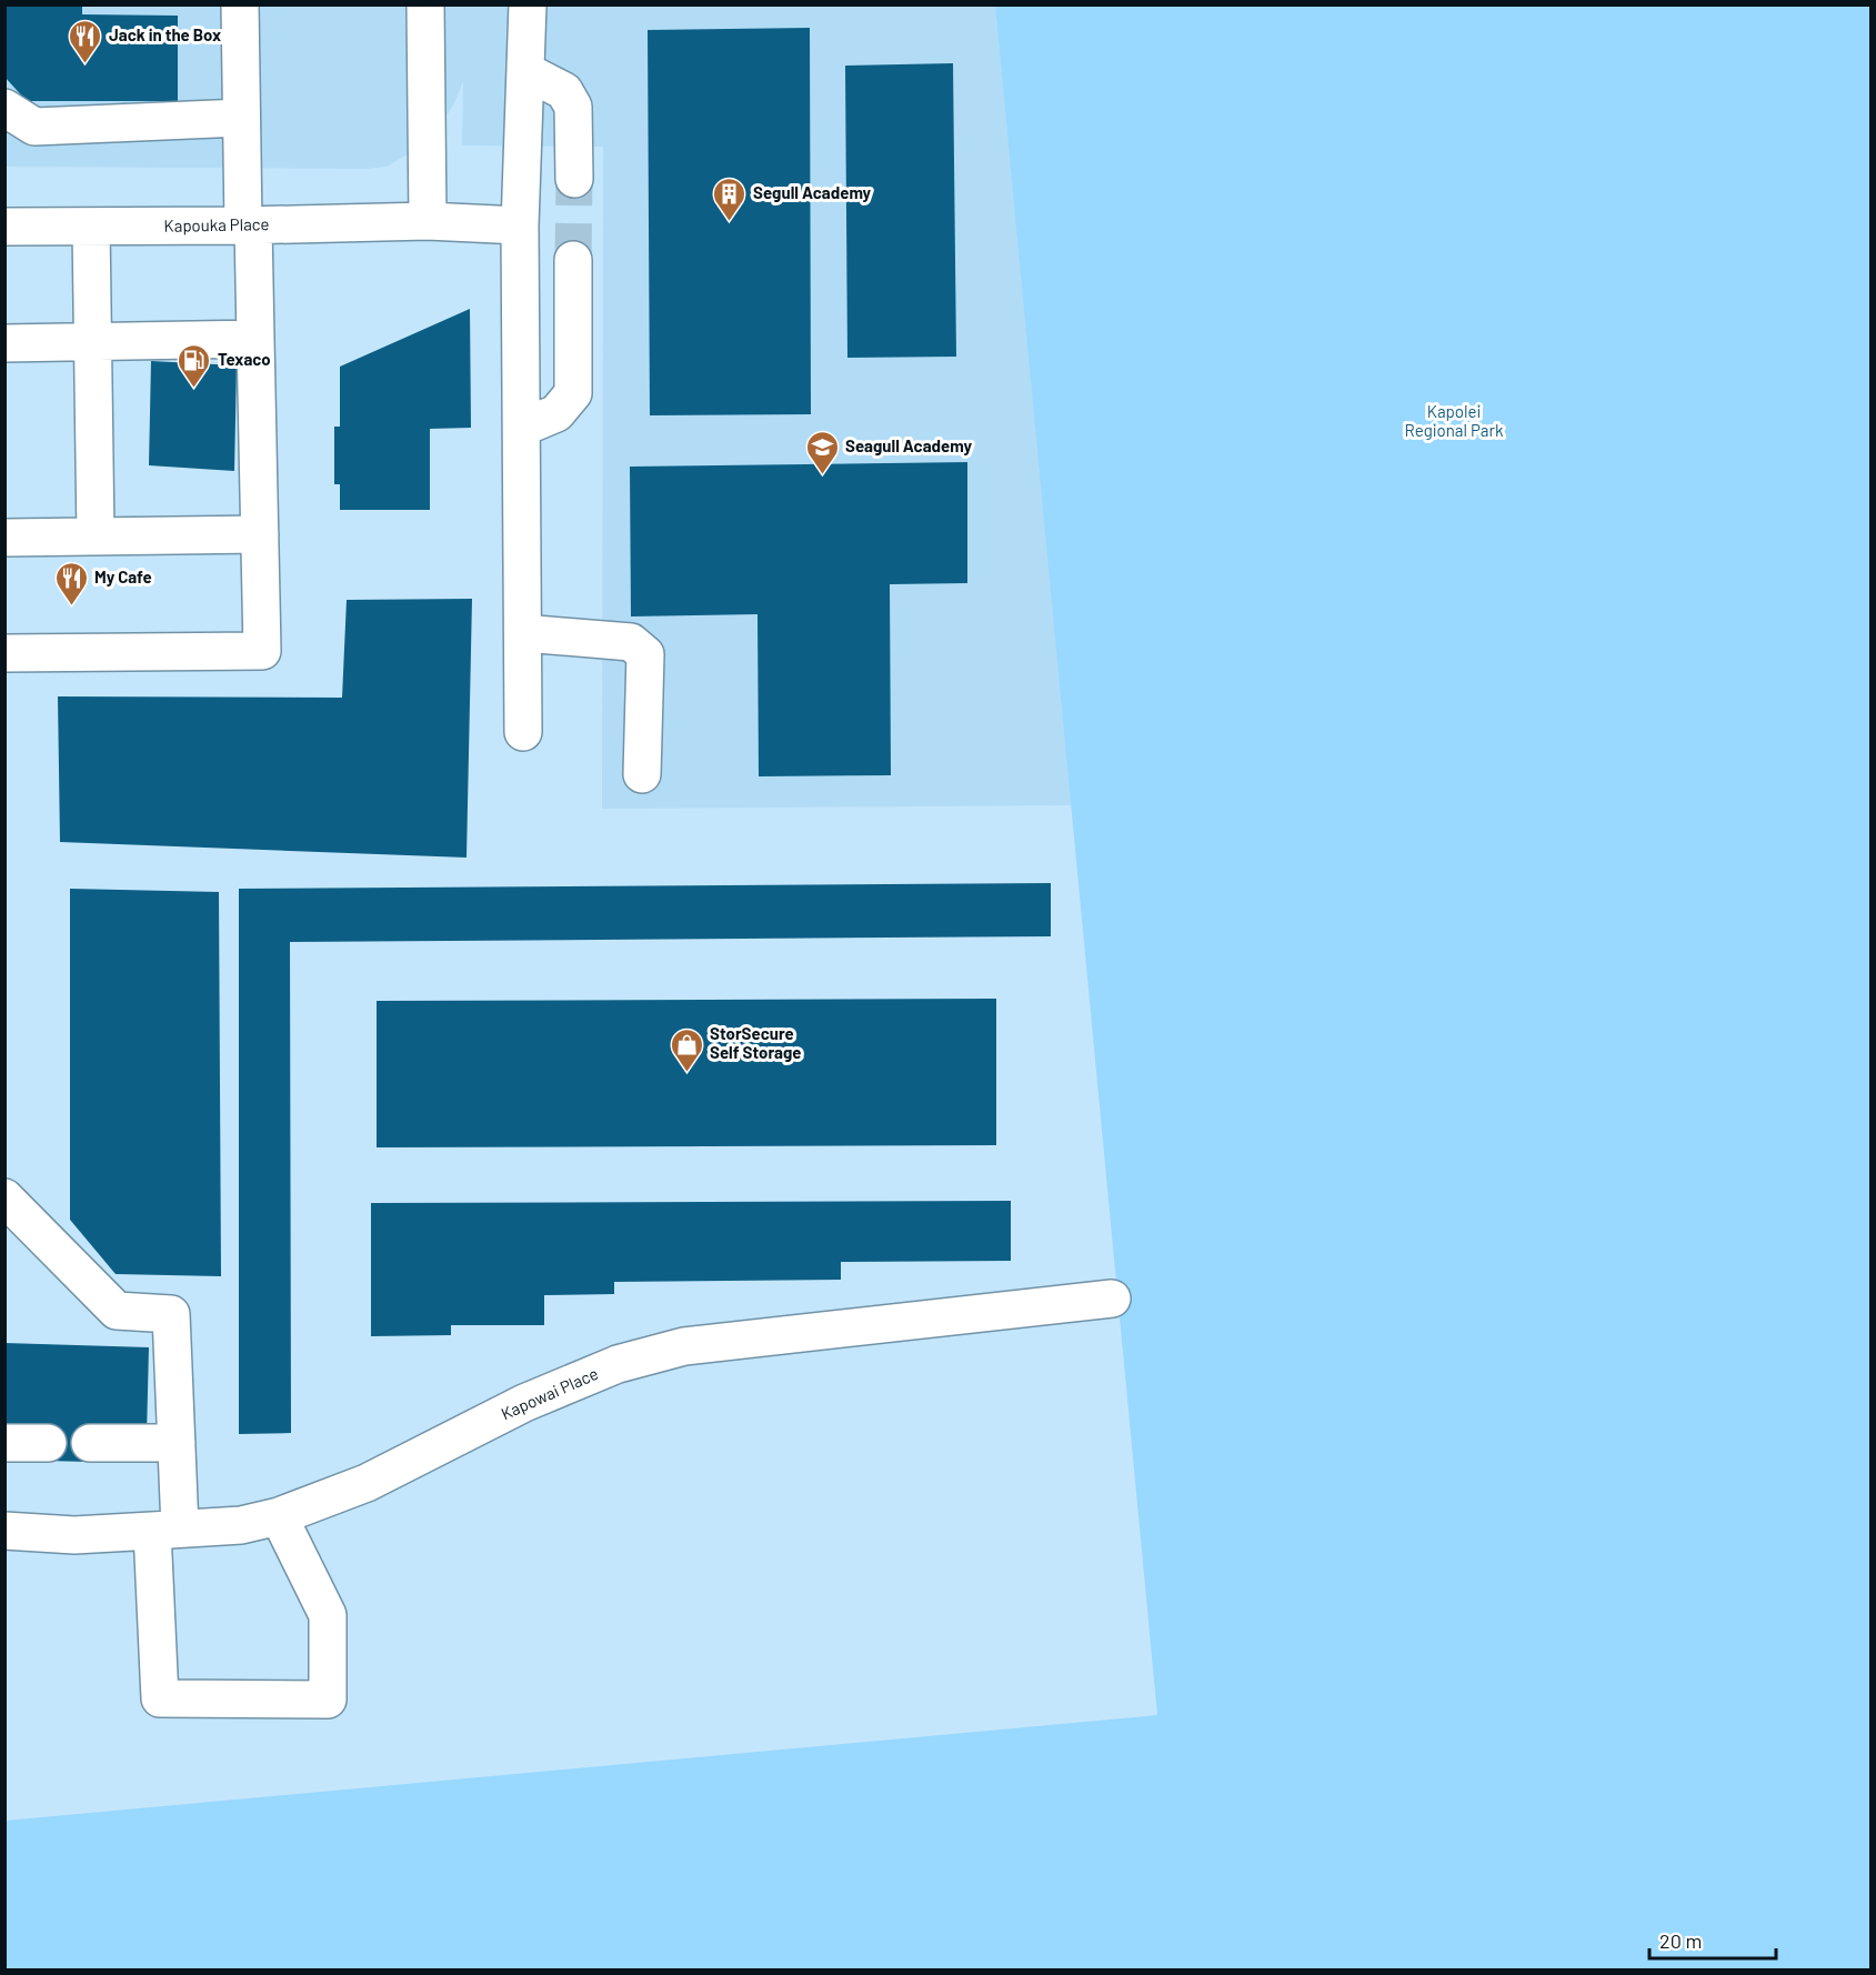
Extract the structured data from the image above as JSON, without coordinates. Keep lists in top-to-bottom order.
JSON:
{
  "streets": {
    "street": ["Kapouka Place", "Kapowai Place"]
  },
  "parks": ["Kapolei Regional Park"],
  "places": {
    "restaurant": ["Jack in the Box", "My Cafe"],
    "building": ["Segull Academy"],
    "fuel station": ["Texaco"],
    "school or university": ["Seagull Academy"],
    "shop": ["StorSecure Self Storage"]
  },
  "scale_bar": "20 m"
}
